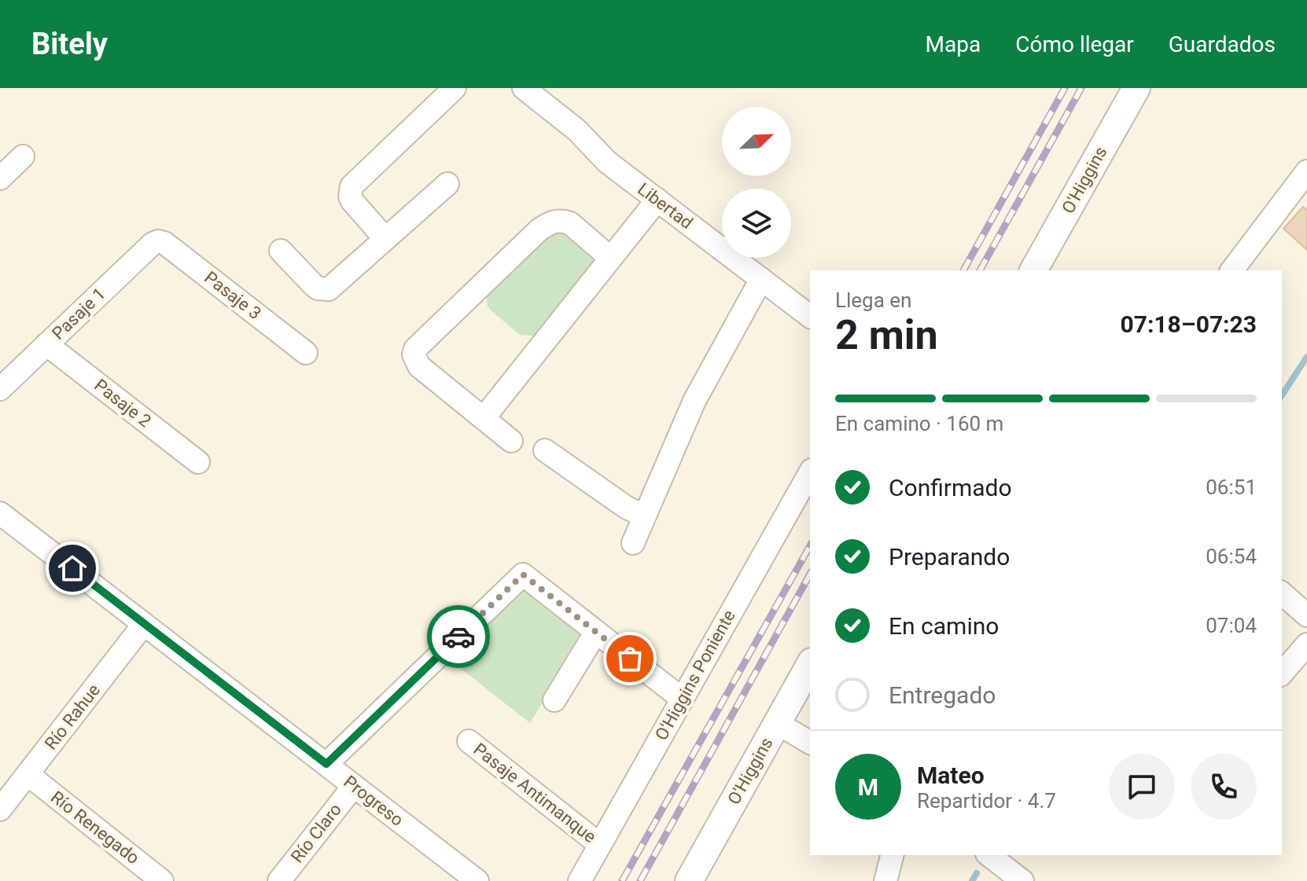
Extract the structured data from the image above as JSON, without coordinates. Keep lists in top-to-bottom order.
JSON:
{
  "streets": {
    "street": [
      "O'Higgins",
      "Libertad",
      "Pasaje 3",
      "Pasaje 1",
      "Pasaje 2",
      "O'Higgins Poniente",
      "Río Rahue",
      "Pasaje Antimanque",
      "Progreso",
      "Río Renegado",
      "Río Claro"
    ]
  },
  "crossings": [
    ["Pasaje 3", "Pasaje 1"],
    ["Pasaje 1", "Pasaje 2"],
    ["O'Higgins Poniente", "Pasaje Antimanque"],
    ["Río Rahue", "Progreso"],
    ["Río Rahue", "Río Renegado"],
    ["Progreso", "Río Claro"]
  ],
  "north": "top right",
  "page": {
    "header": "Bitely",
    "nav": ["Mapa", "Cómo llegar", "Guardados"],
    "heading": ["2 min", "Llega en", "07:18–07:23"],
    "panel": ["Mateo", "Repartidor · 4.7"],
    "bar": "En camino · 160 m",
    "list": [
      ["Confirmado", "06:51"],
      ["Preparando", "06:54"],
      ["En camino", "07:04"],
      "Entregado"
    ],
    "round": "M"
  }
}
